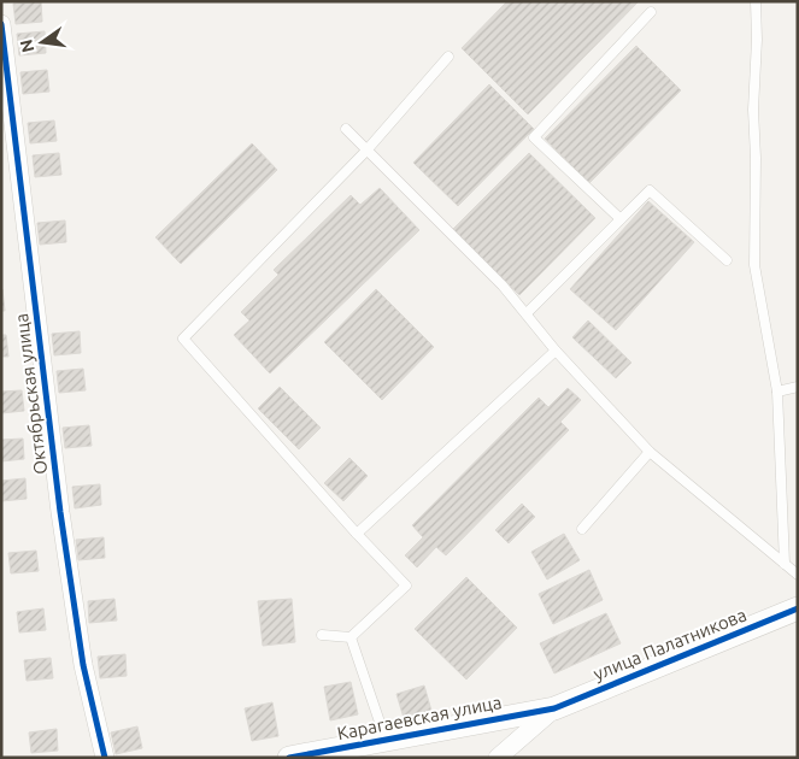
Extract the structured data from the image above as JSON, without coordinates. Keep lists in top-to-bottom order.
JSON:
{
  "streets": {
    "street": ["Октябрьская улица", "улица Палатникова", "Карагаевская улица"]
  },
  "crossings": [
    ["улица Палатникова", "Карагаевская улица"]
  ],
  "north": "left"
}
